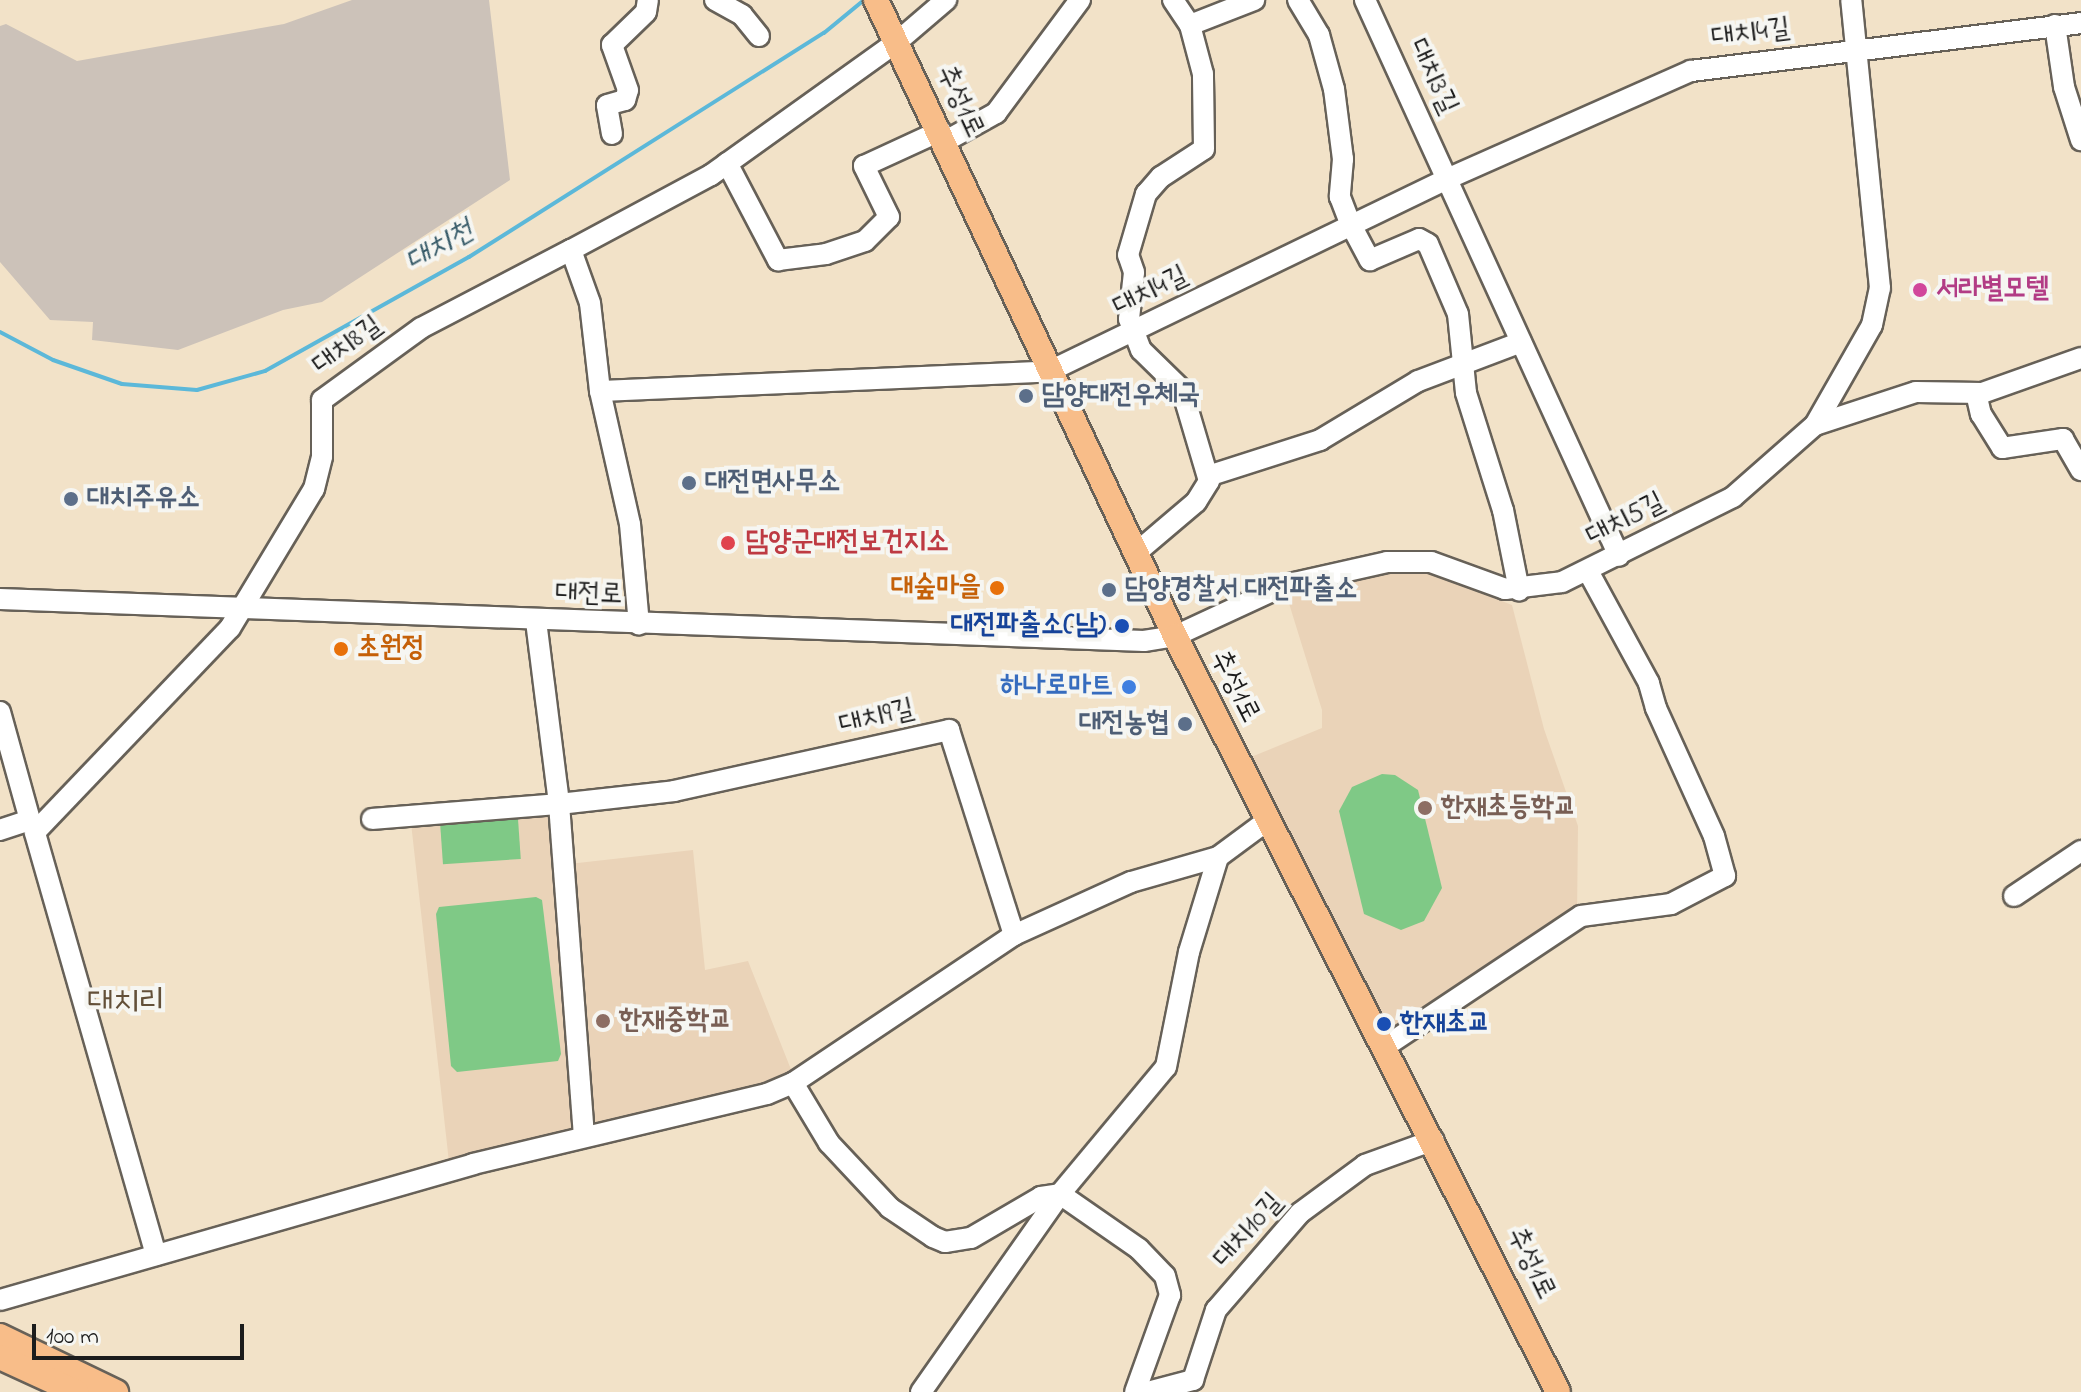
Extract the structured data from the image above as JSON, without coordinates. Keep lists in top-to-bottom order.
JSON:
{
  "streets": {
    "main road": ["추성1로"],
    "street": [
      "대치4길",
      "대치3길",
      "대치8길",
      "대치5길",
      "대전로",
      "대치9길",
      "대치10길"
    ]
  },
  "crossings": [
    ["대치4길", "대치3길"],
    ["대치4길", "추성1로"],
    ["추성1로", "대치8길"],
    ["추성1로", "대치5길"],
    ["추성1로", "대전로"],
    ["추성1로", "대치10길"],
    ["대치8길", "대전로"],
    ["대치5길", "대전로"]
  ],
  "districts": ["대치리"],
  "water": ["대치천"],
  "places": [
    "서라별모텔",
    "담양대전우체국",
    "대전면사무소",
    "대치주유소",
    "담양군대전보건지소",
    "대숲마을",
    "담양경찰서 대전파출소",
    "대전파출소(남)",
    "초원정",
    "하나로마트",
    "대전농협",
    "한재초등학교",
    "한재중학교",
    "한재초교"
  ],
  "scale_bar": "100 m"
}
